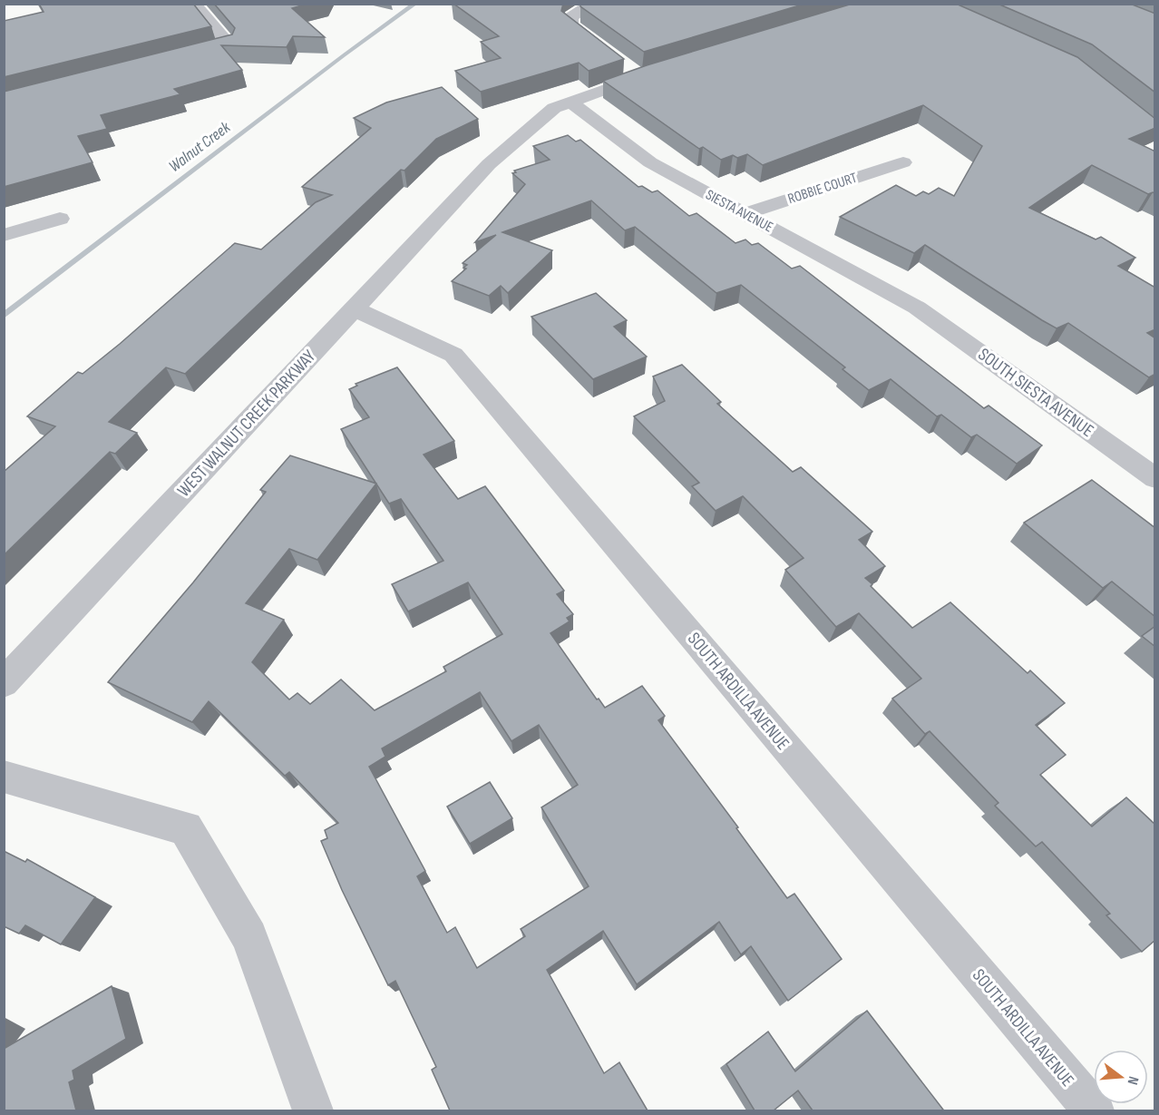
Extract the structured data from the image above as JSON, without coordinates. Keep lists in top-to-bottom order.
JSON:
{
  "streets": {
    "street": [
      "ROBBIE COURT",
      "SIESTA AVENUE",
      "SOUTH SIESTA AVENUE",
      "WEST WALNUT CREEK PARKWAY",
      "SOUTH ARDILLA AVENUE"
    ]
  },
  "crossings": [
    ["ROBBIE COURT", "SIESTA AVENUE"],
    ["SIESTA AVENUE", "SOUTH SIESTA AVENUE"],
    ["SIESTA AVENUE", "WEST WALNUT CREEK PARKWAY"],
    ["WEST WALNUT CREEK PARKWAY", "SOUTH ARDILLA AVENUE"]
  ],
  "water": ["Walnut Creek"],
  "north": "right"
}
